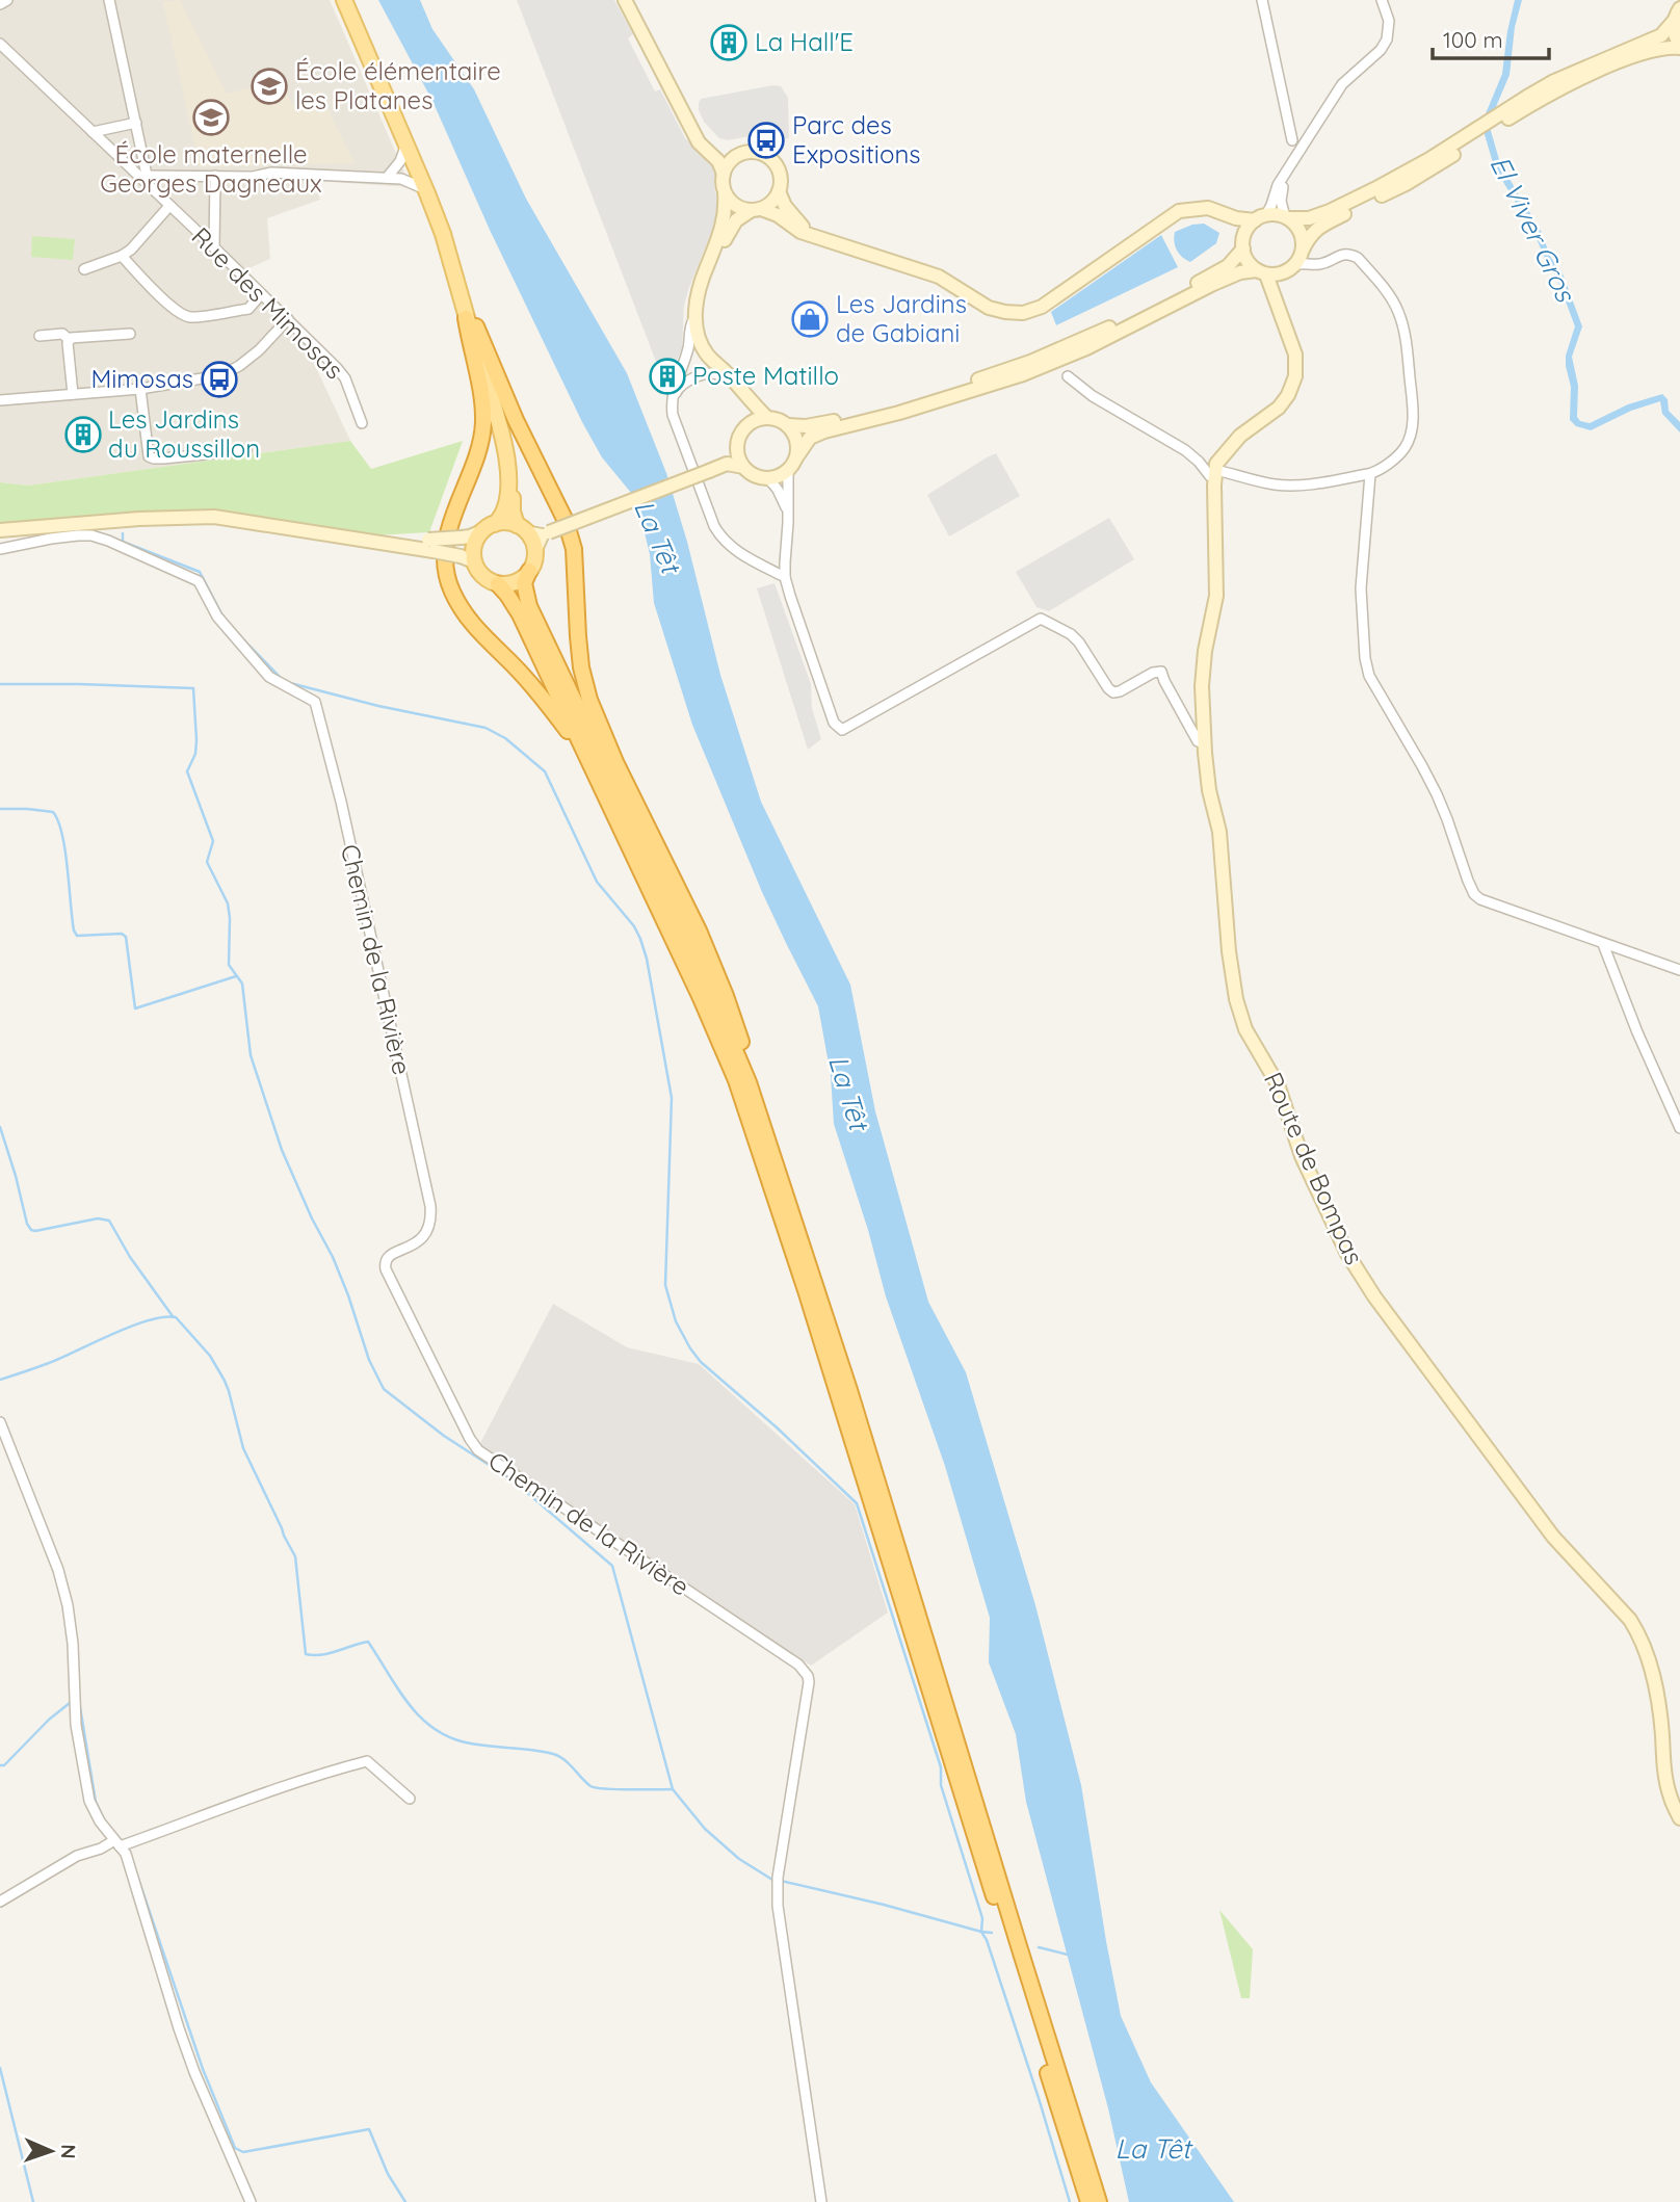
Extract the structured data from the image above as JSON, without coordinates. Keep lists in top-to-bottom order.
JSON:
{
  "streets": {
    "main road": ["Route de Bompas"],
    "street": ["Rue des Mimosas", "Chemin de la Rivière"]
  },
  "water": ["El Viver Gros", "La Têt"],
  "places": {
    "building": ["La Hall'E", "Poste Matillo", "Les Jardins du Roussillon"],
    "school or university": ["École élémentaire les Platanes", "École maternelle Georges Dagneaux"],
    "bus stop": ["Parc des Expositions", "Mimosas"],
    "shop": ["Les Jardins de Gabiani"]
  },
  "scale_bar": "100 m",
  "north": "right"
}
